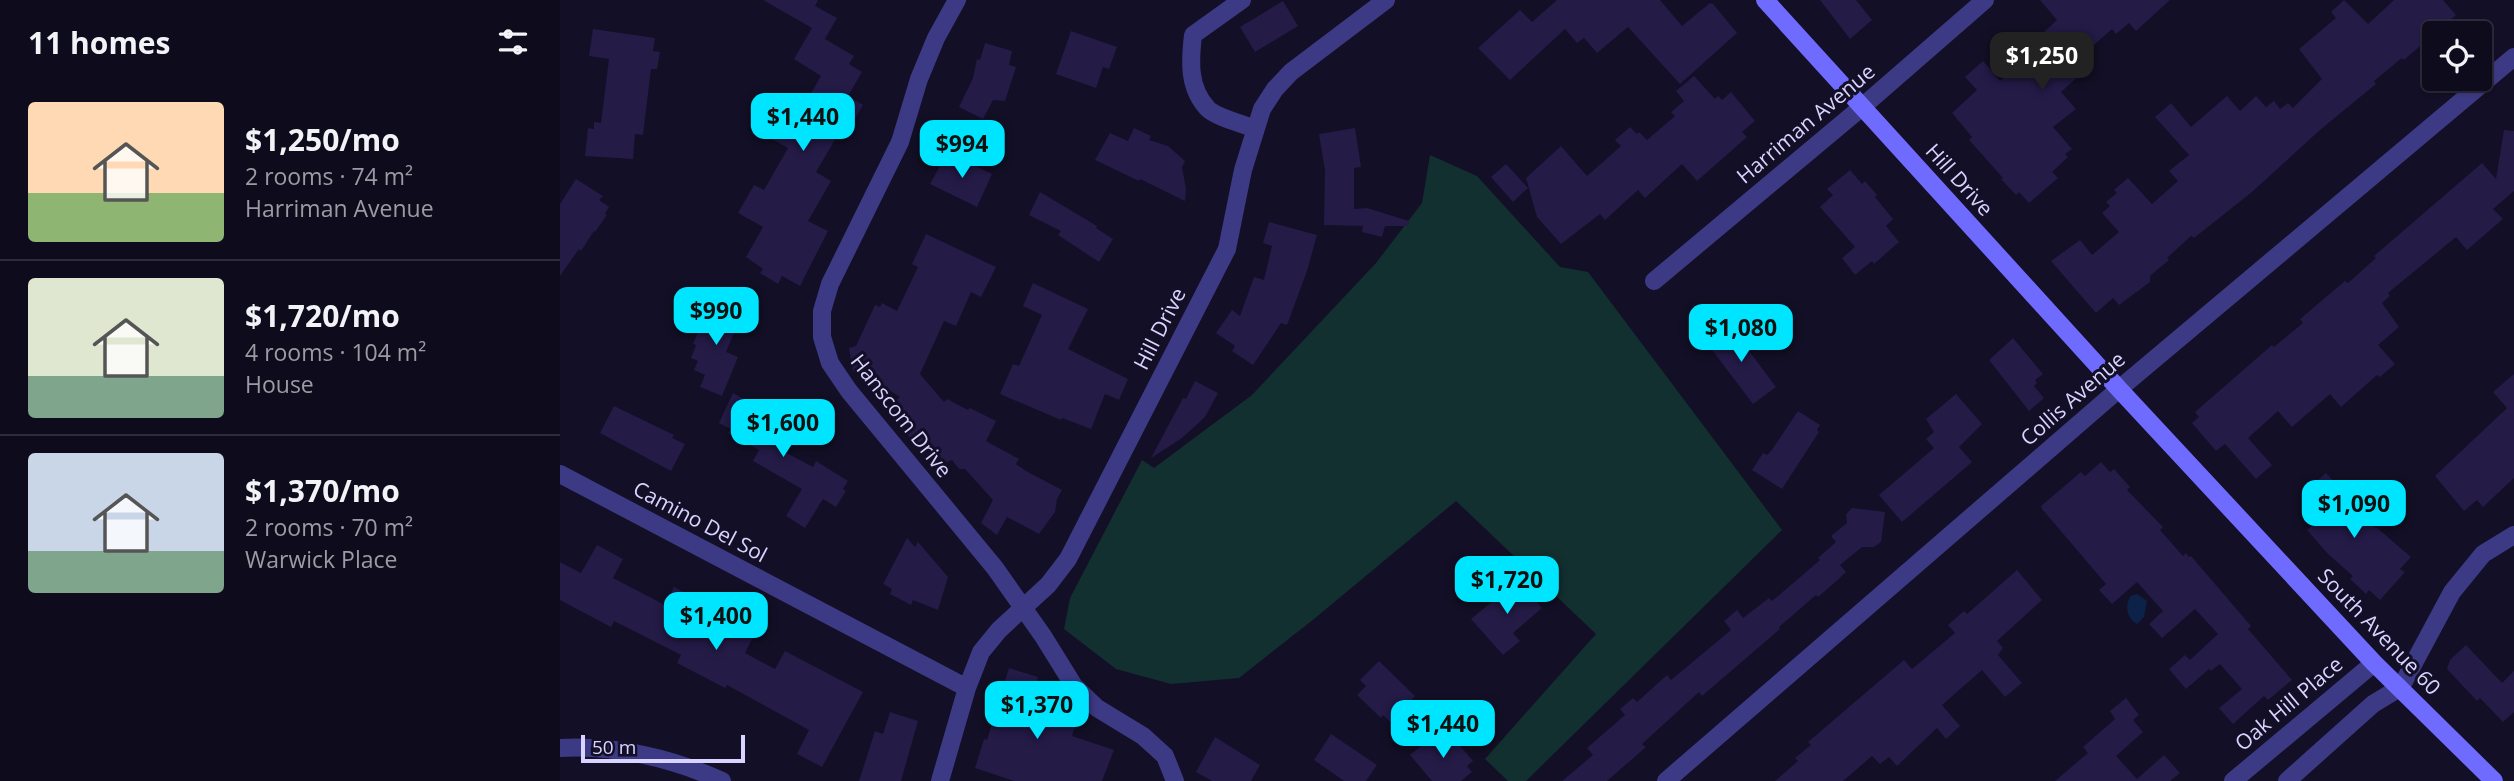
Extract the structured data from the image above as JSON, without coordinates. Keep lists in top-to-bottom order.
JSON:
{
  "streets": {
    "street": [
      "Harriman Avenue",
      "Hill Drive",
      "Collis Avenue",
      "Hanscom Drive",
      "Camino Del Sol",
      "South Avenue 60",
      "Oak Hill Place"
    ]
  },
  "crossings": [
    ["Harriman Avenue", "Hill Drive"],
    ["Hill Drive", "Collis Avenue"],
    ["Hill Drive", "Hanscom Drive"],
    ["Hill Drive", "Camino Del Sol"],
    ["Hill Drive", "South Avenue 60"],
    ["Collis Avenue", "South Avenue 60"],
    ["South Avenue 60", "Oak Hill Place"]
  ],
  "scale_bar": "50 m",
  "page": {
    "heading": "11 homes",
    "price": [
      "$1,250",
      "$1,440",
      "$994",
      "$990",
      "$1,080",
      "$1,600",
      "$1,090",
      "$1,720",
      "$1,400",
      "$1,370",
      "$1,440"
    ],
    "list": [
      {
        "name": "$1,250/mo",
        "note": "2 rooms · 74 m² · Harriman Avenue"
      },
      {
        "name": "$1,720/mo",
        "note": "4 rooms · 104 m² · House"
      },
      {
        "name": "$1,370/mo",
        "note": "2 rooms · 70 m² · Warwick Place"
      }
    ],
    "scale": "50 m"
  }
}
